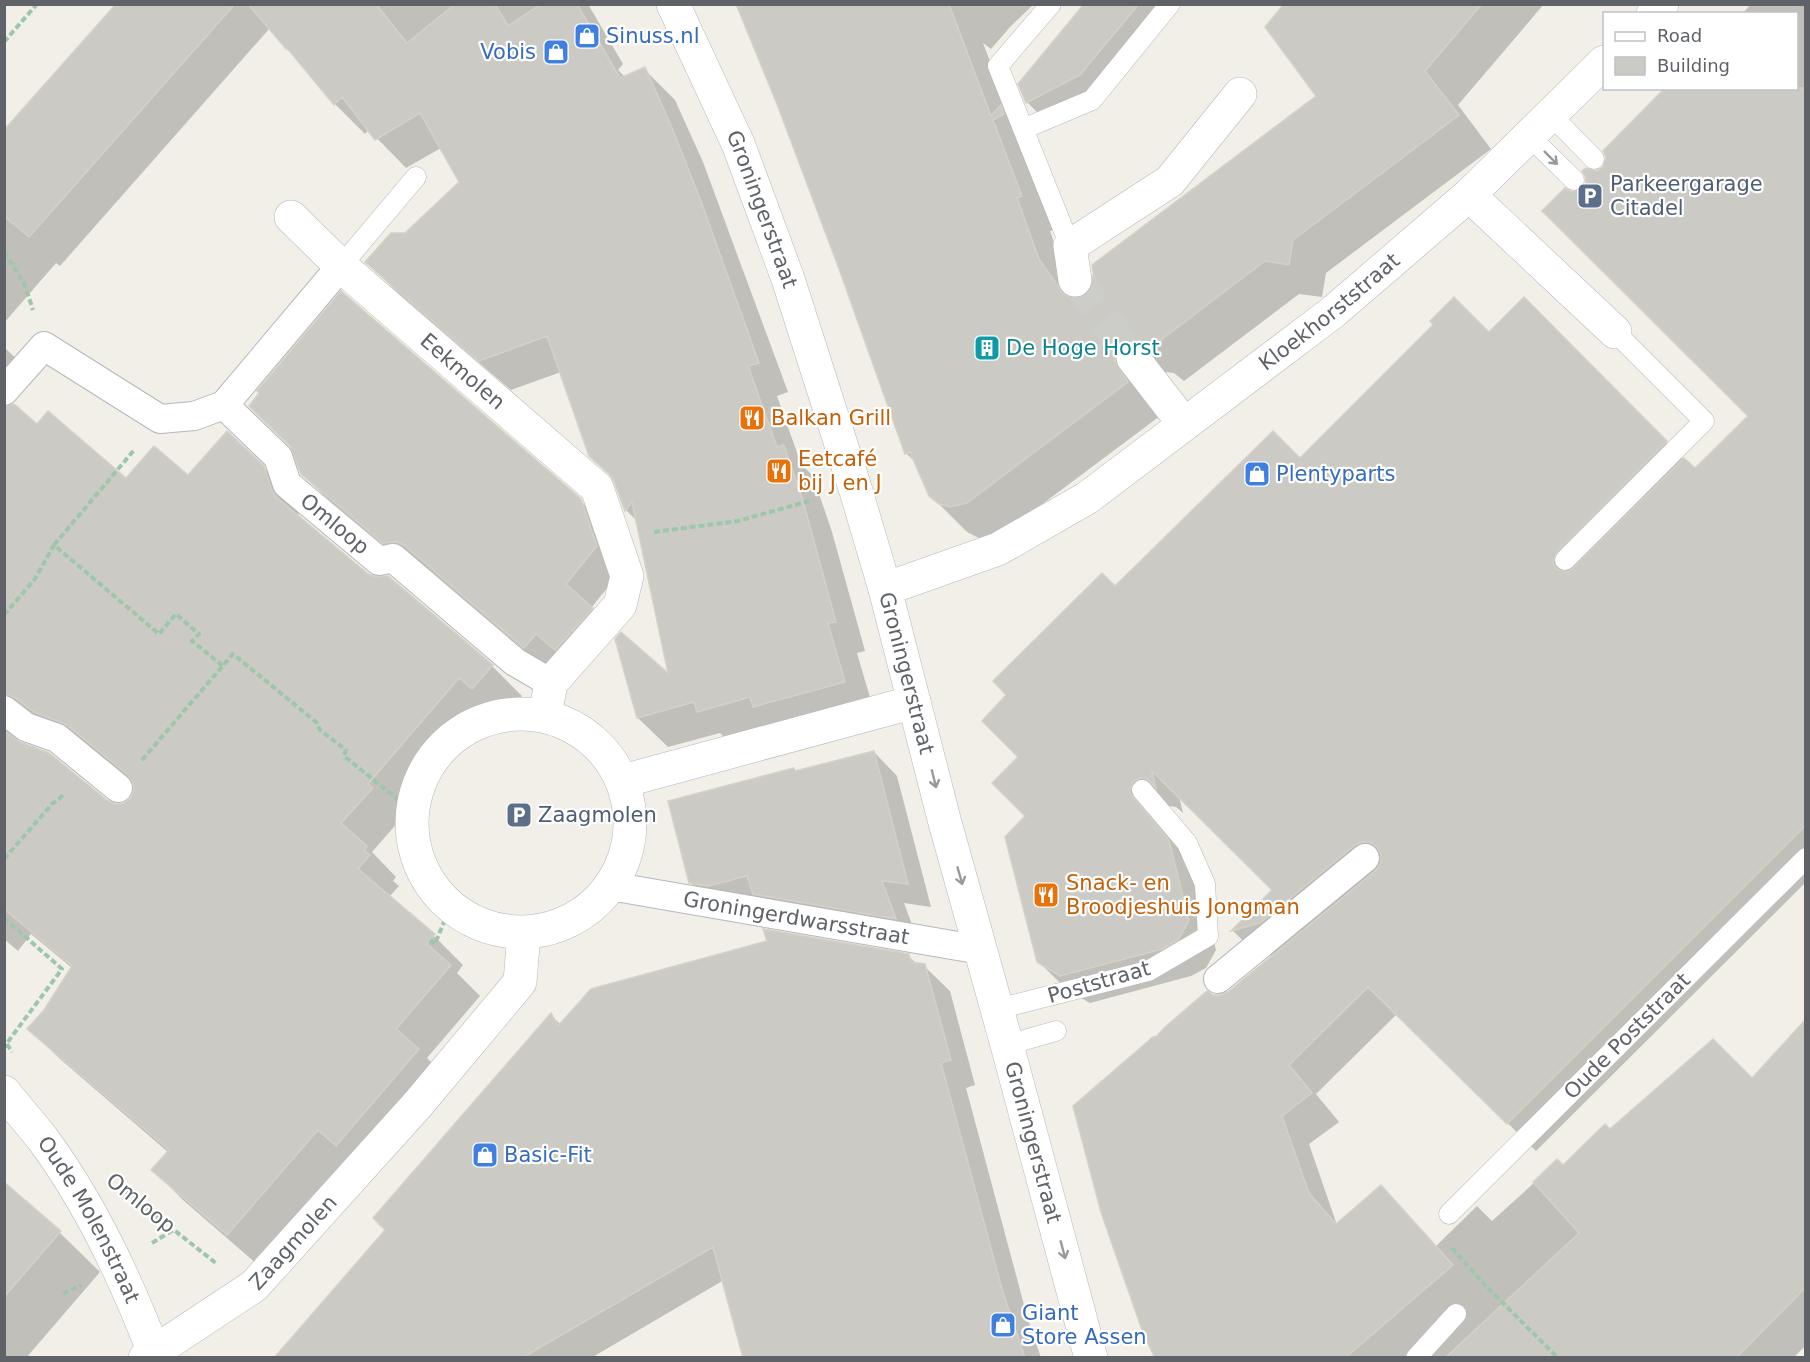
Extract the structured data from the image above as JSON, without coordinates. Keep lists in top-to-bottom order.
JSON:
{
  "streets": {
    "street": [
      "Groningerstraat",
      "Kloekhorststraat",
      "Eekmolen",
      "Omloop",
      "Groningerdwarsstraat",
      "Oude Molenstraat",
      "Zaagmolen"
    ],
    "lane": ["Poststraat", "Oude Poststraat"]
  },
  "crossings": [
    ["Groningerstraat", "Kloekhorststraat"],
    ["Groningerstraat", "Groningerdwarsstraat"],
    ["Groningerstraat", "Poststraat"],
    ["Eekmolen", "Omloop"],
    ["Omloop", "Zaagmolen"],
    ["Oude Molenstraat", "Zaagmolen"]
  ],
  "one_way": ["Groningerstraat"],
  "places": {
    "shop": [
      "Sinuss.nl",
      "Vobis",
      "Plentyparts",
      "Basic-Fit",
      "Giant Store Assen"
    ],
    "parking": ["Parkeergarage Citadel", "Zaagmolen"],
    "building": ["De Hoge Horst"],
    "restaurant": ["Balkan Grill", "Eetcafé bij J en J", "Snack- en Broodjeshuis Jongman"]
  },
  "legend": ["Road", "Building"]
}
